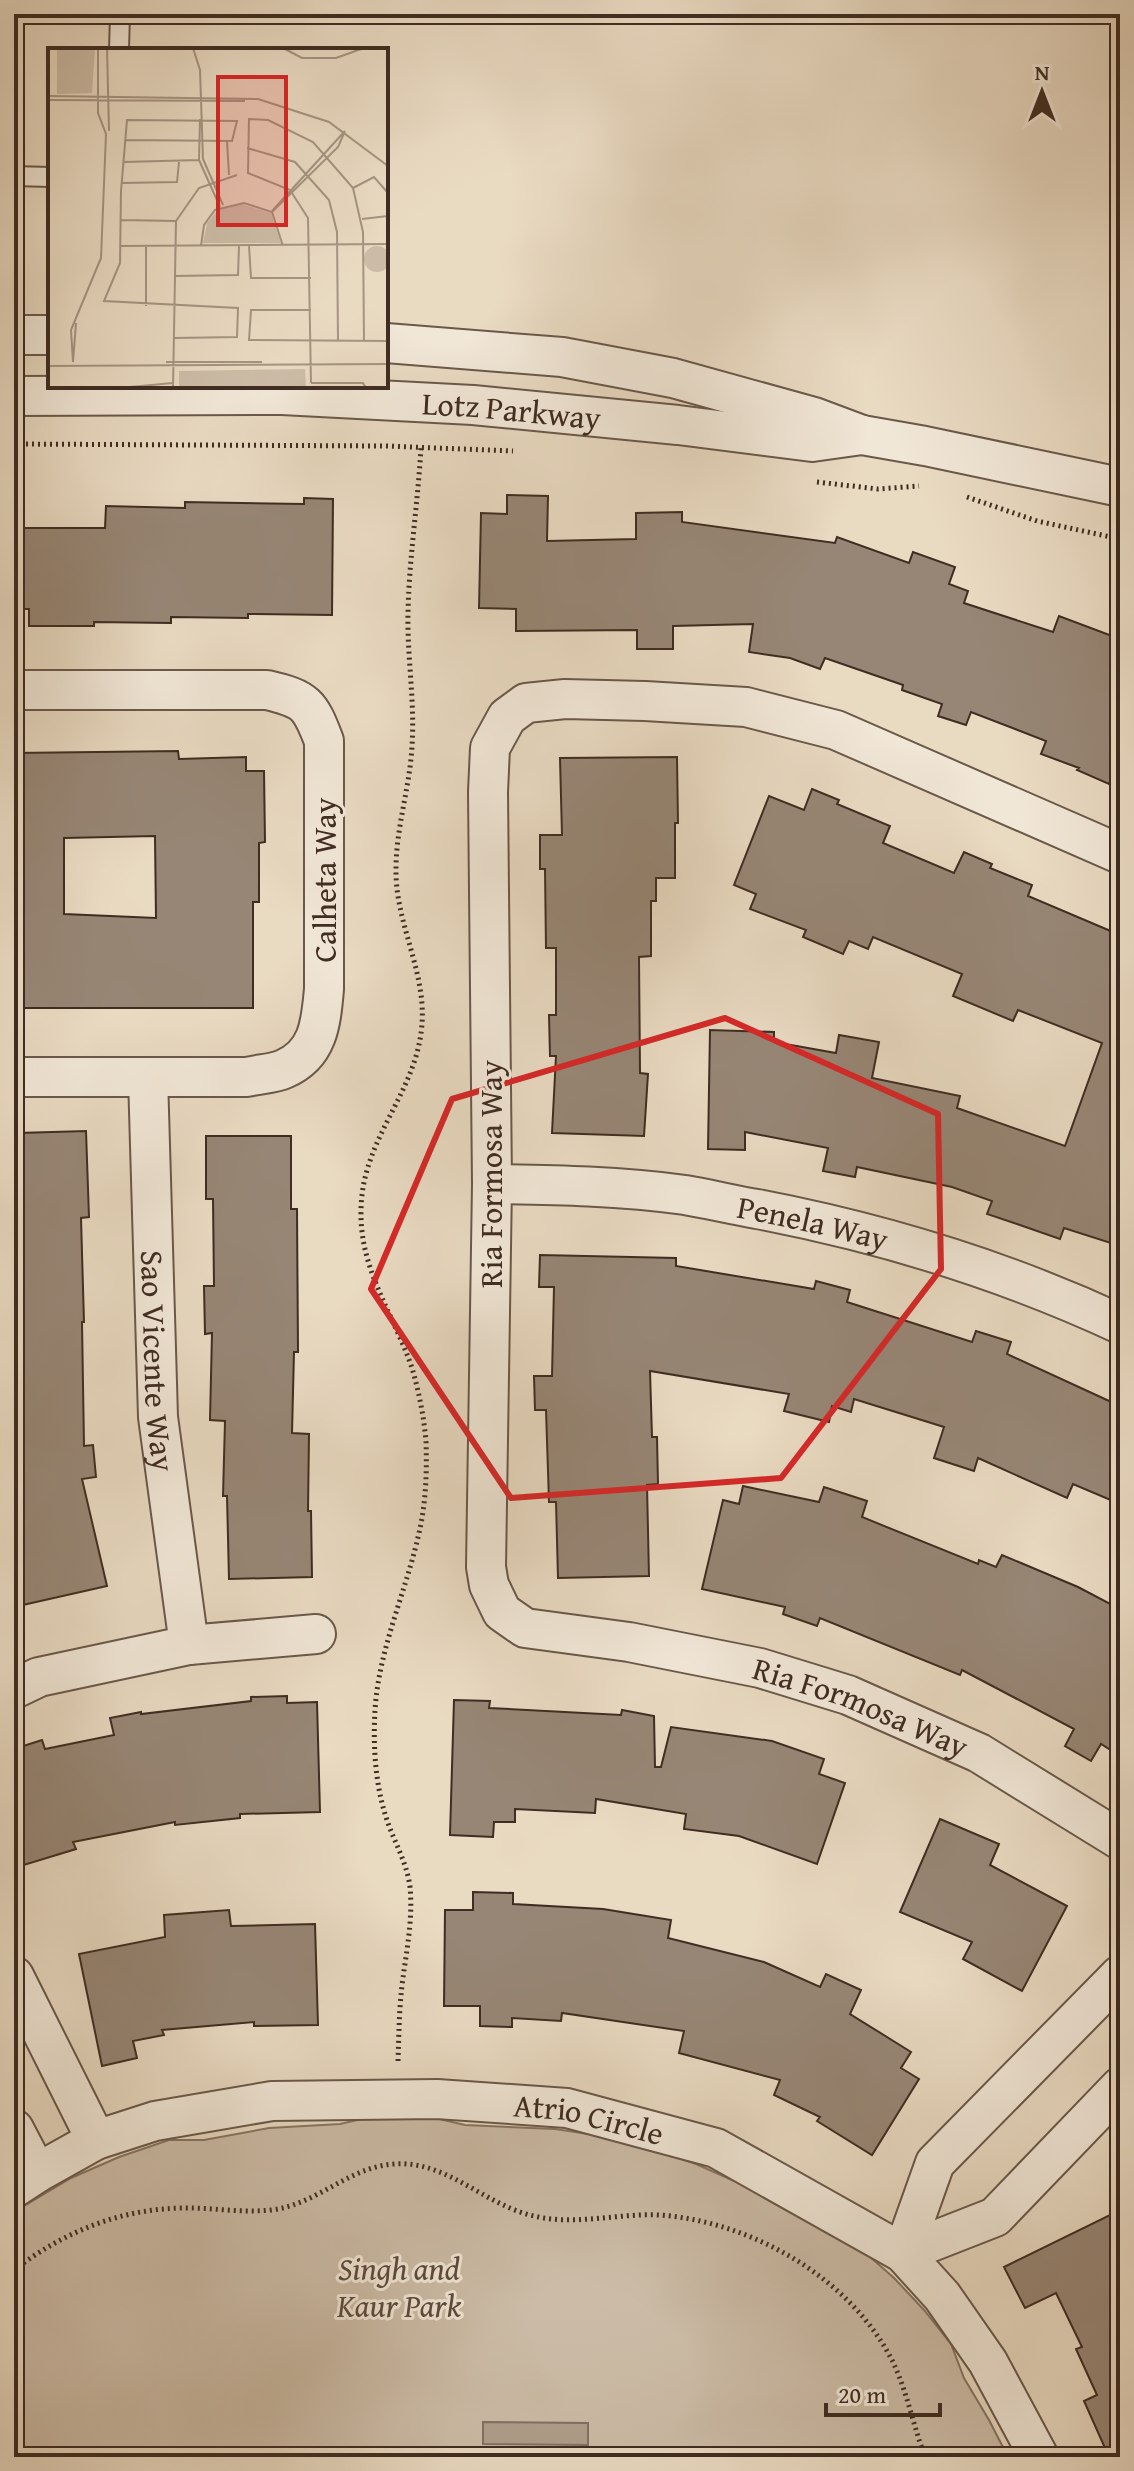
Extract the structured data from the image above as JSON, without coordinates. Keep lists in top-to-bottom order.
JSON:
{
  "streets": {
    "street": [
      "Lotz Parkway",
      "Calheta Way",
      "Ria Formosa Way",
      "Penela Way",
      "Sao Vicente Way",
      "Atrio Circle"
    ]
  },
  "crossings": [
    ["Calheta Way", "Sao Vicente Way"],
    ["Ria Formosa Way", "Penela Way"]
  ],
  "parks": ["Singh and Kaur Park"],
  "scale_bar": "20 m",
  "north": "top"
}
